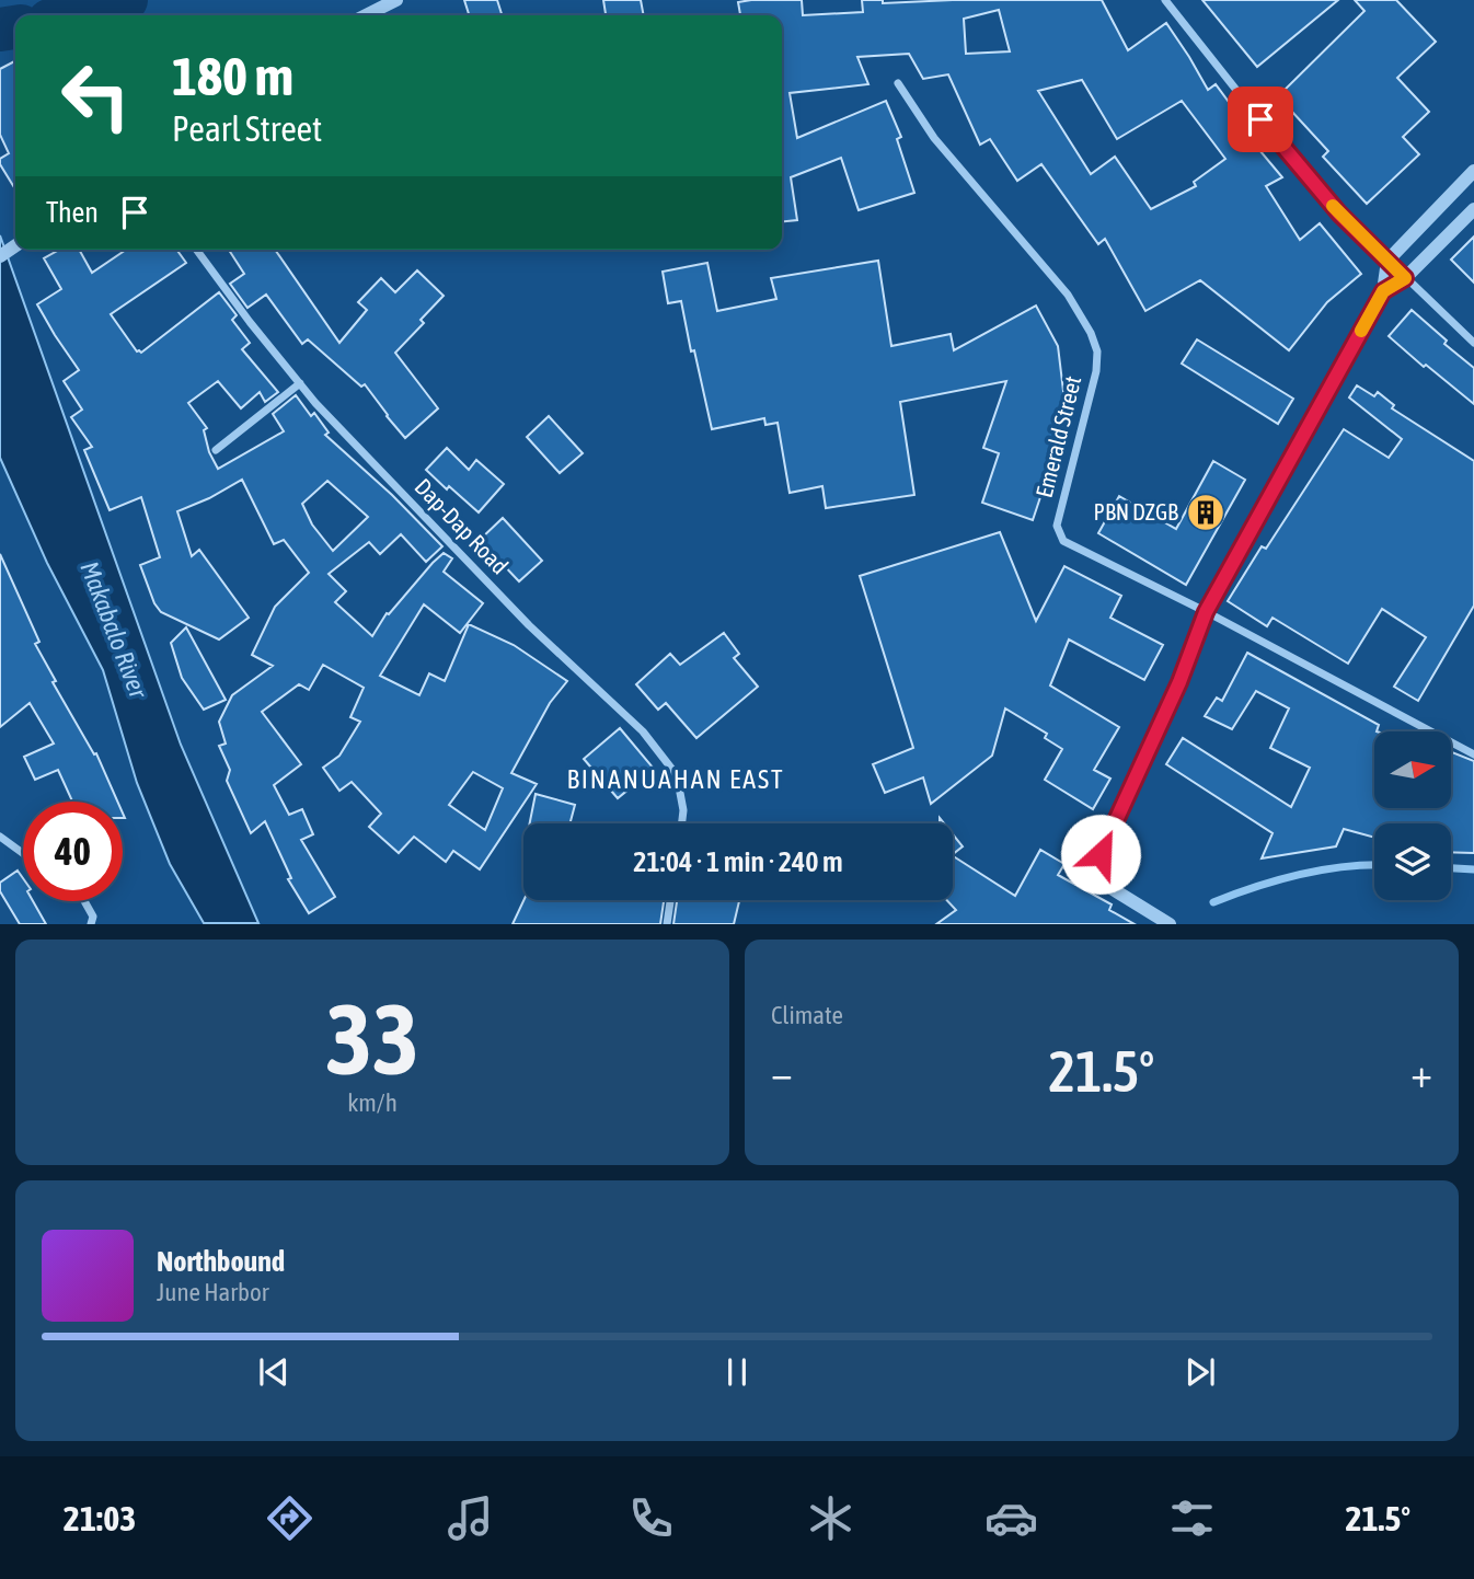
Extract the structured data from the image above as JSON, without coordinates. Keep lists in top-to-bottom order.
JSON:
{
  "streets": {
    "street": ["Emerald Street", "Dap-Dap Road"]
  },
  "districts": ["BINANUAHAN EAST"],
  "water": ["Makabalo River"],
  "places": {
    "building": ["PBN DZGB"]
  },
  "north": "right",
  "page": {
    "turn": ["180 m", "Pearl Street"],
    "then": "Then",
    "limit": "40",
    "trip": "21:04 · 1 min · 240 m",
    "tile": [
      ["33", "km/h"],
      "Climate"
    ],
    "heat": ["−", "21.5°", "+"],
    "song": ["Northbound", "June Harbor"],
    "tabs": ["21:03", "21.5°"]
  }
}
